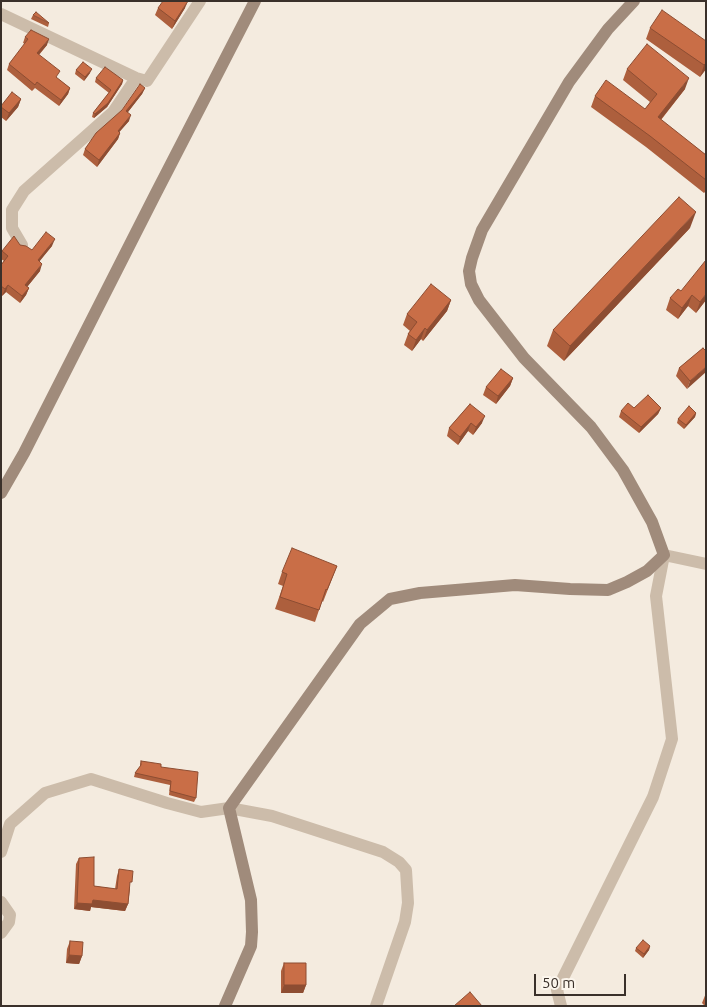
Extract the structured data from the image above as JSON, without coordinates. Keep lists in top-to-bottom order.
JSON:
{
  "scale_bar": "50 m"
}
